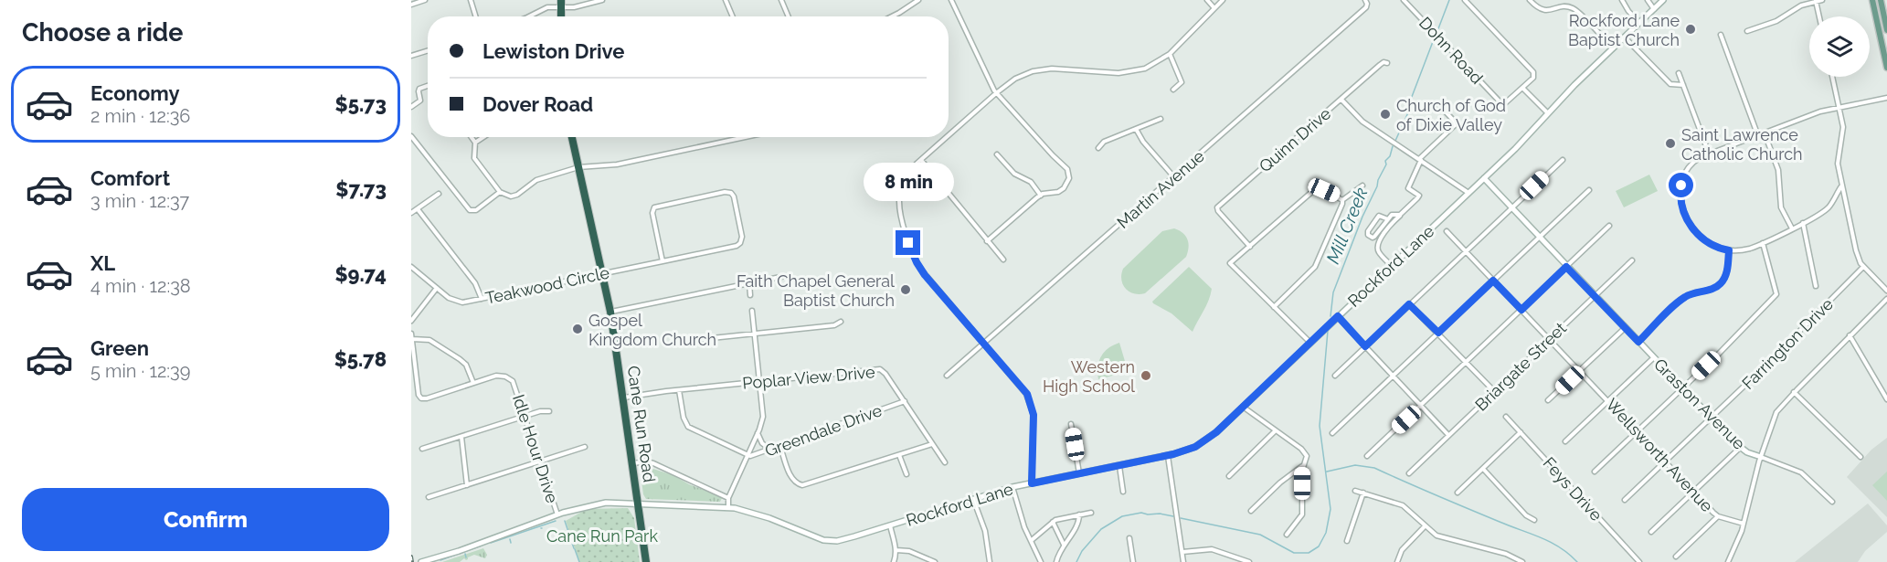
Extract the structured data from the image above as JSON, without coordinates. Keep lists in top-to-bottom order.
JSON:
{
  "streets": {
    "highway": ["Cane Run Road"],
    "main road": ["Rockford Lane", "Graston Avenue"],
    "street": [
      "Dohn Road",
      "Quinn Drive",
      "Martin Avenue",
      "Teakwood Circle",
      "Farrington Drive",
      "Briargate Street",
      "Poplar View Drive",
      "Greendale Drive",
      "Idle Hour Drive",
      "Wellsworth Avenue",
      "Feys Drive"
    ]
  },
  "crossings": [
    ["Quinn Drive", "Rockford Lane"],
    ["Rockford Lane", "Graston Avenue"],
    ["Rockford Lane", "Cane Run Road"],
    ["Rockford Lane", "Idle Hour Drive"],
    ["Teakwood Circle", "Cane Run Road"],
    ["Farrington Drive", "Graston Avenue"],
    ["Farrington Drive", "Wellsworth Avenue"],
    ["Briargate Street", "Graston Avenue"],
    ["Briargate Street", "Wellsworth Avenue"],
    ["Poplar View Drive", "Cane Run Road"],
    ["Poplar View Drive", "Greendale Drive"]
  ],
  "water": ["Mill Creek"],
  "parks": ["Cane Run Park"],
  "places": [
    "Rockford Lane Baptist Church",
    "Church of God of Dixie Valley",
    "Saint Lawrence Catholic Church",
    "Faith Chapel General Baptist Church",
    "Gospel Kingdom Church",
    "Western High School"
  ],
  "page": {
    "heading": "Choose a ride",
    "banner": ["Lewiston Drive", "Dover Road"],
    "list": [
      {
        "name": "Economy",
        "note": "2 min · 12:36",
        "value": "$5.73"
      },
      {
        "name": "Comfort",
        "note": "3 min · 12:37",
        "value": "$7.73"
      },
      {
        "name": "XL",
        "note": "4 min · 12:38",
        "value": "$9.74"
      },
      {
        "name": "Green",
        "note": "5 min · 12:39",
        "value": "$5.78"
      }
    ],
    "bubble": "8 min",
    "buttons": "Confirm"
  }
}
